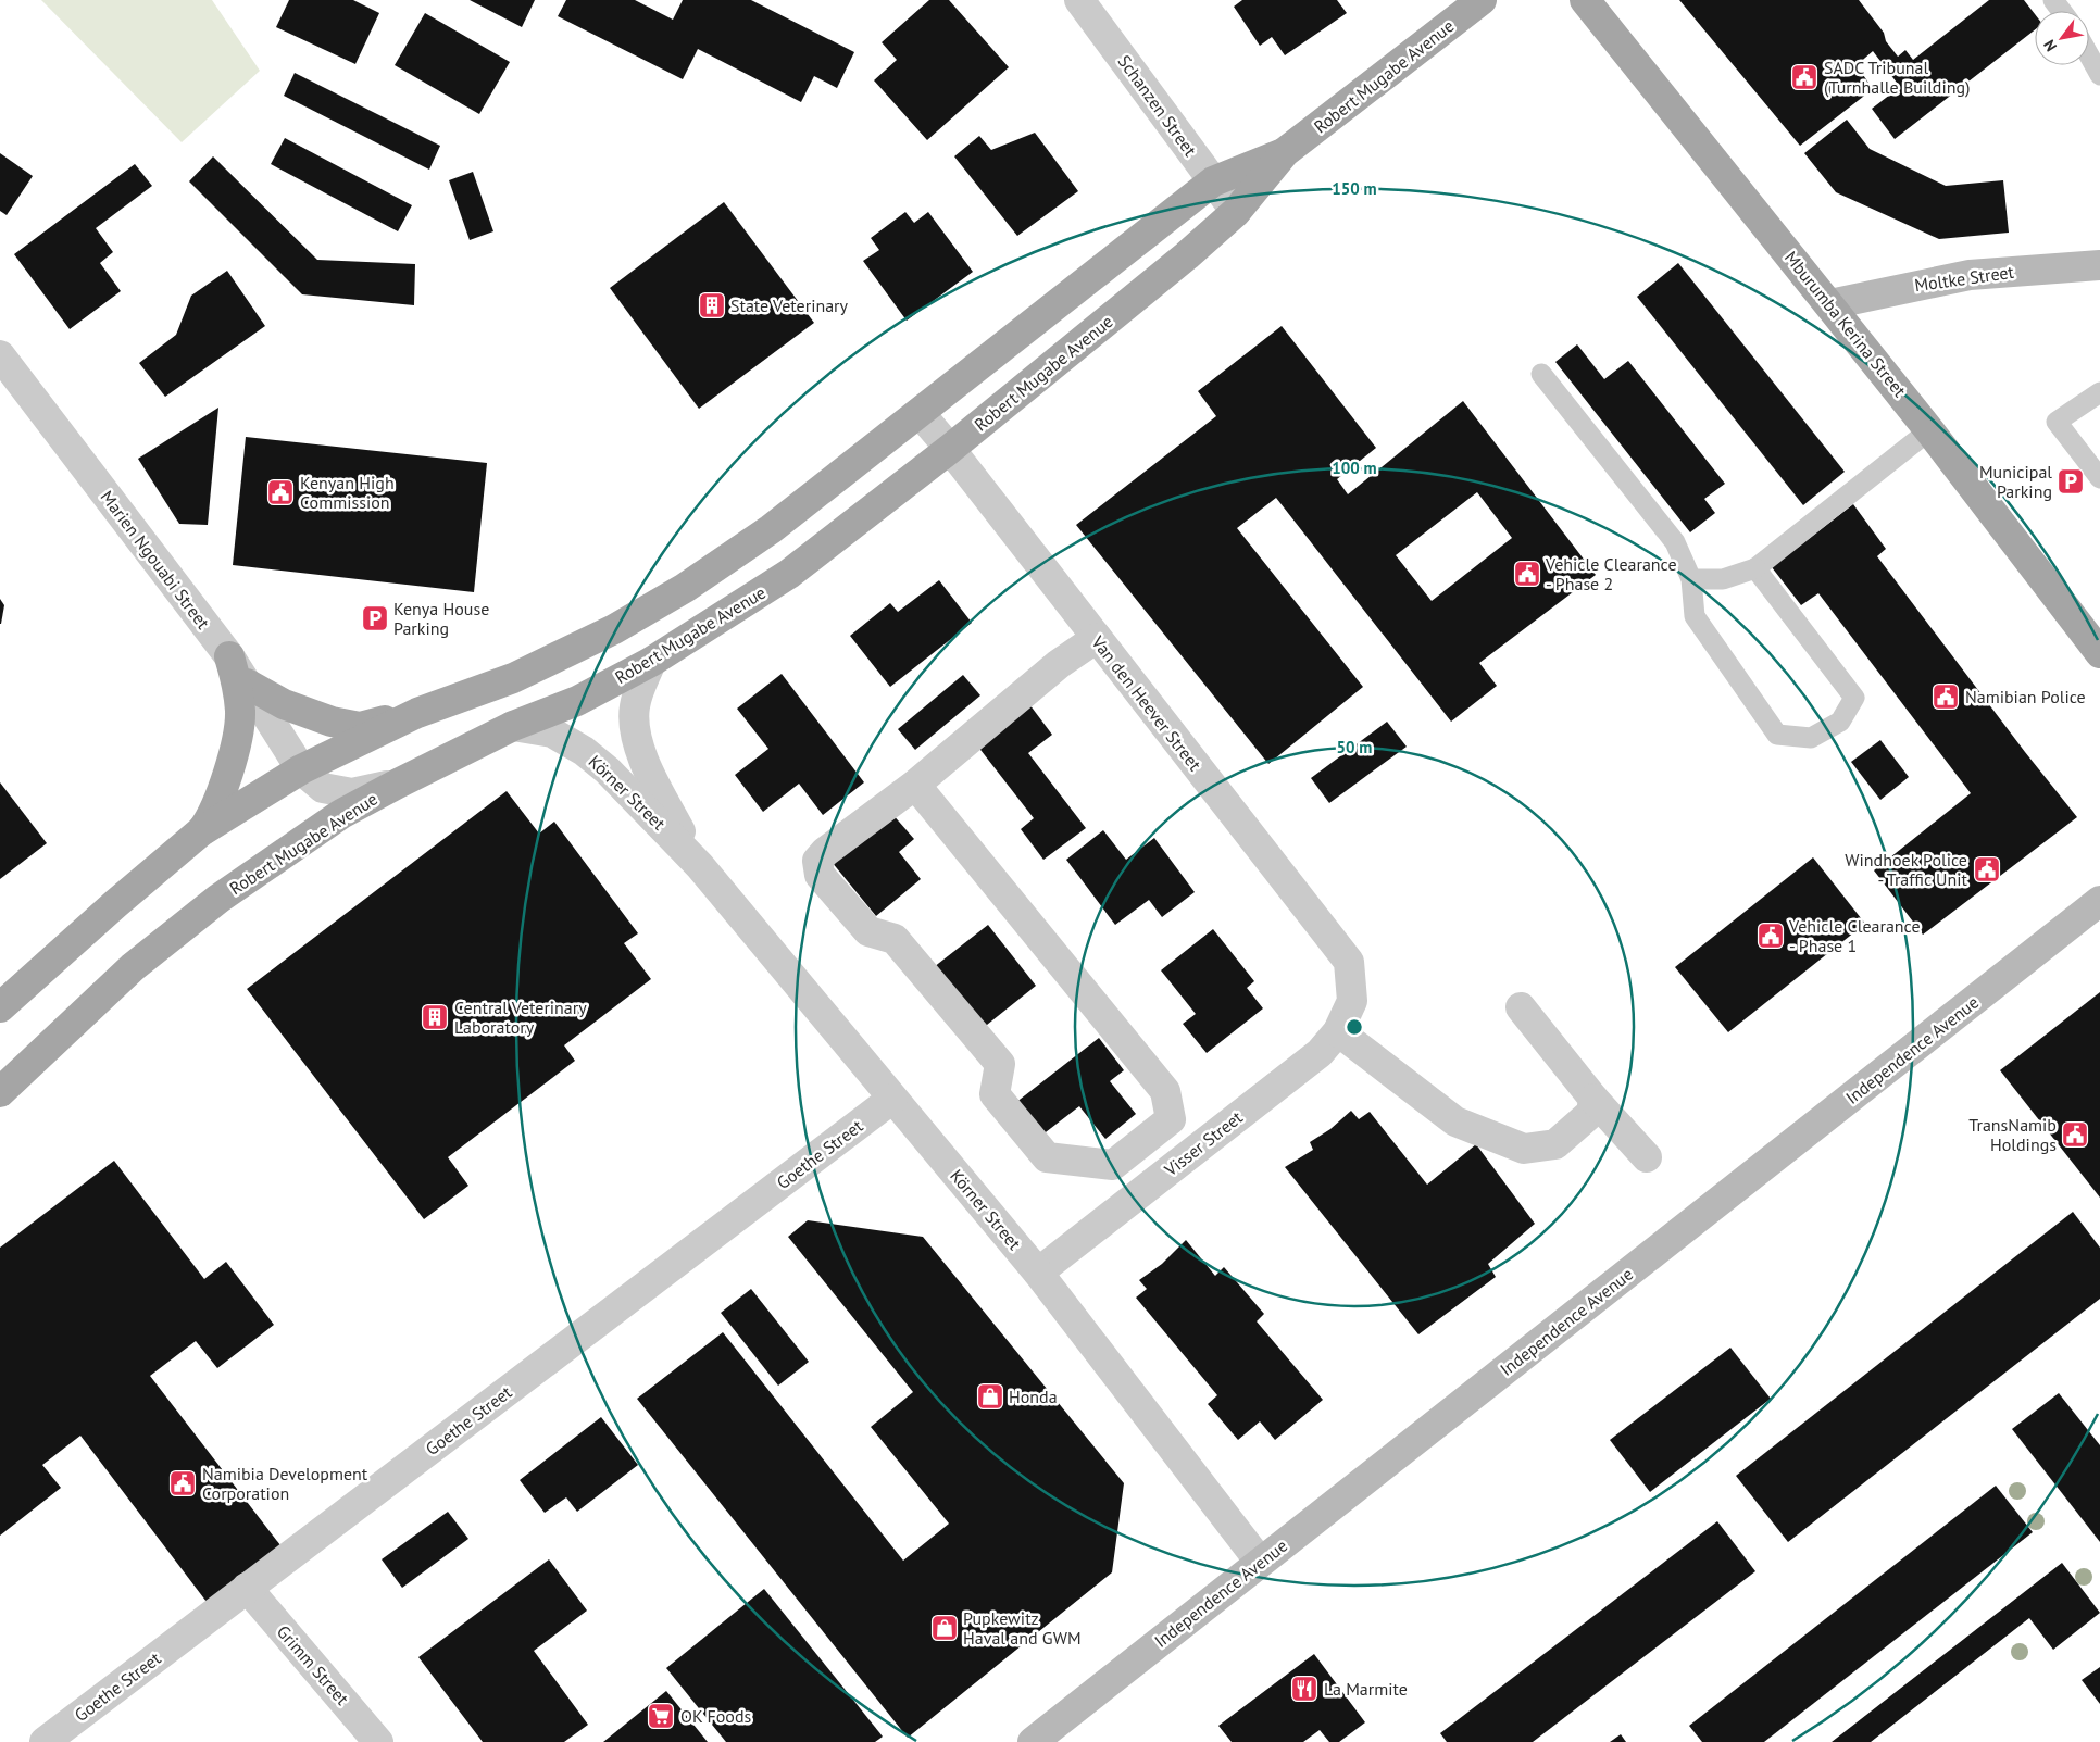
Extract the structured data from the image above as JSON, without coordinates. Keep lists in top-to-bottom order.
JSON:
{
  "streets": {
    "main road": [
      "Robert Mugabe Avenue",
      "Moltke Street",
      "Mburumba Kerina Street",
      "Independence Avenue"
    ],
    "street": [
      "Schanzen Street",
      "Marien Ngouabi Street",
      "Van den Heever Street",
      "Körner Street",
      "Visser Street",
      "Goethe Street",
      "Grimm Street"
    ]
  },
  "crossings": [
    ["Robert Mugabe Avenue", "Schanzen Street"],
    ["Robert Mugabe Avenue", "Marien Ngouabi Street"],
    ["Robert Mugabe Avenue", "Van den Heever Street"],
    ["Robert Mugabe Avenue", "Körner Street"],
    ["Moltke Street", "Mburumba Kerina Street"],
    ["Van den Heever Street", "Visser Street"],
    ["Körner Street", "Independence Avenue"],
    ["Körner Street", "Visser Street"],
    ["Körner Street", "Goethe Street"],
    ["Goethe Street", "Grimm Street"]
  ],
  "places": {
    "public building": [
      "SADC Tribunal (Turnhalle Building)",
      "Kenyan High Commission",
      "Vehicle Clearance - Phase 2",
      "Namibian Police",
      "Windhoek Police - Traffic Unit",
      "Vehicle Clearance - Phase 1",
      "TransNamib Holdings",
      "Namibia Development Corporation"
    ],
    "building": ["State Veterinary", "Central Veterinary Laboratory"],
    "parking": ["Municipal Parking", "Kenya House Parking"],
    "shop": ["Honda", "Pupkewitz Haval and GWM"],
    "restaurant": ["La Marmite"],
    "supermarket": ["OK Foods"]
  },
  "north": "bottom left",
  "rings": ["150 m", "100 m", "50 m"]
}
